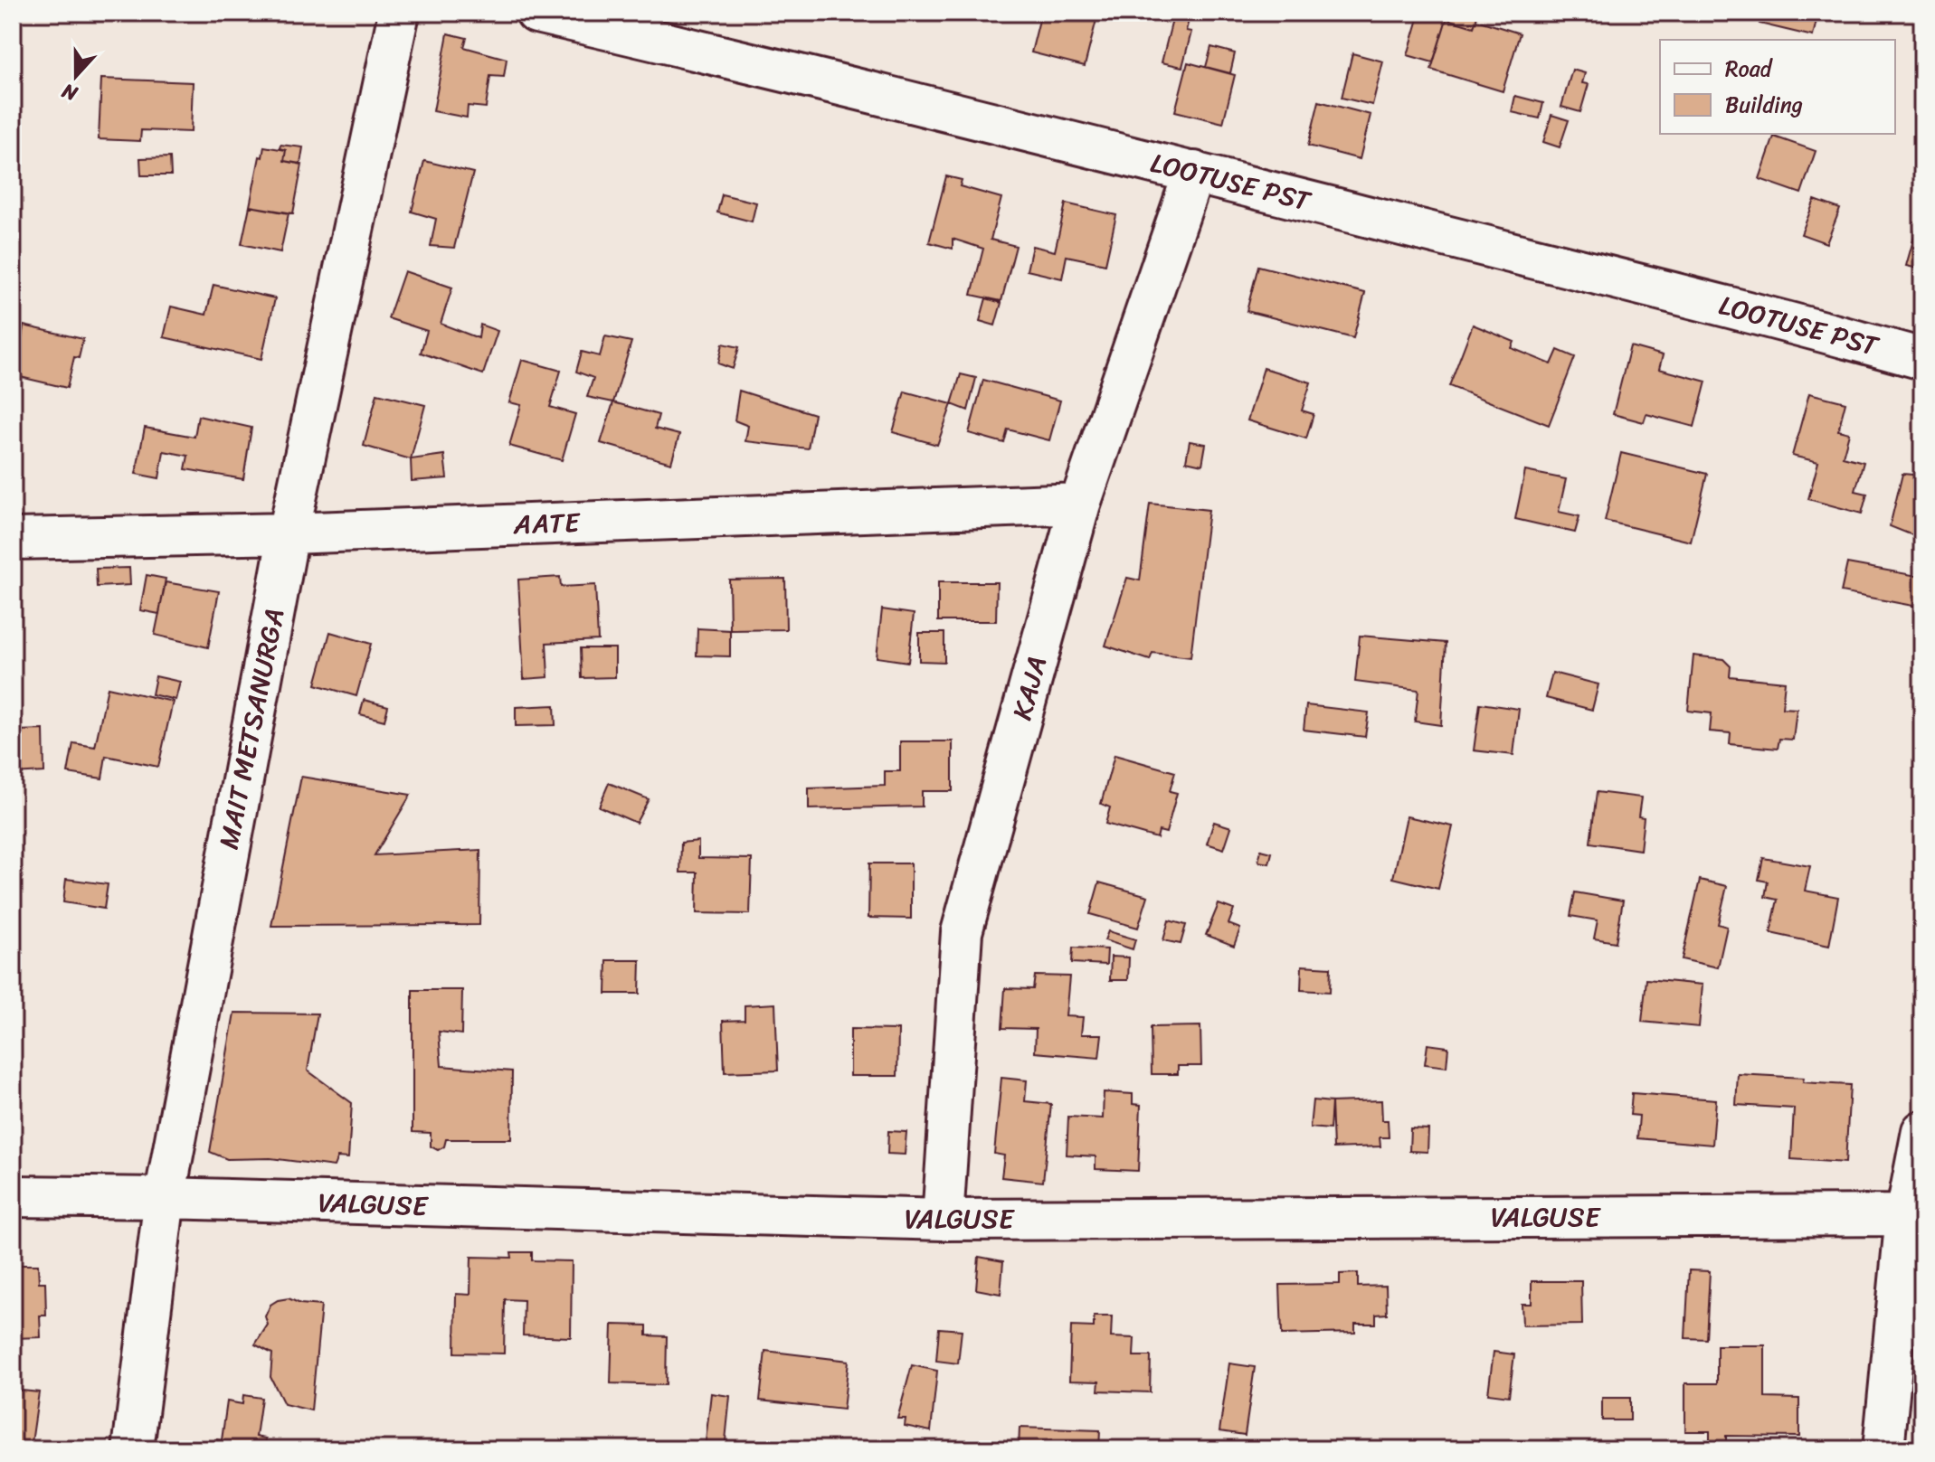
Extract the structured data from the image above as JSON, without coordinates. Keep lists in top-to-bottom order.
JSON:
{
  "streets": {
    "street": [
      "LOOTUSE PST",
      "AATE",
      "KAJA",
      "MAIT METSANURGA",
      "VALGUSE"
    ]
  },
  "crossings": [
    ["LOOTUSE PST", "KAJA"],
    ["AATE", "KAJA"],
    ["AATE", "MAIT METSANURGA"],
    ["KAJA", "VALGUSE"],
    ["MAIT METSANURGA", "VALGUSE"]
  ],
  "legend": ["Road", "Building"],
  "north": "bottom"
}
